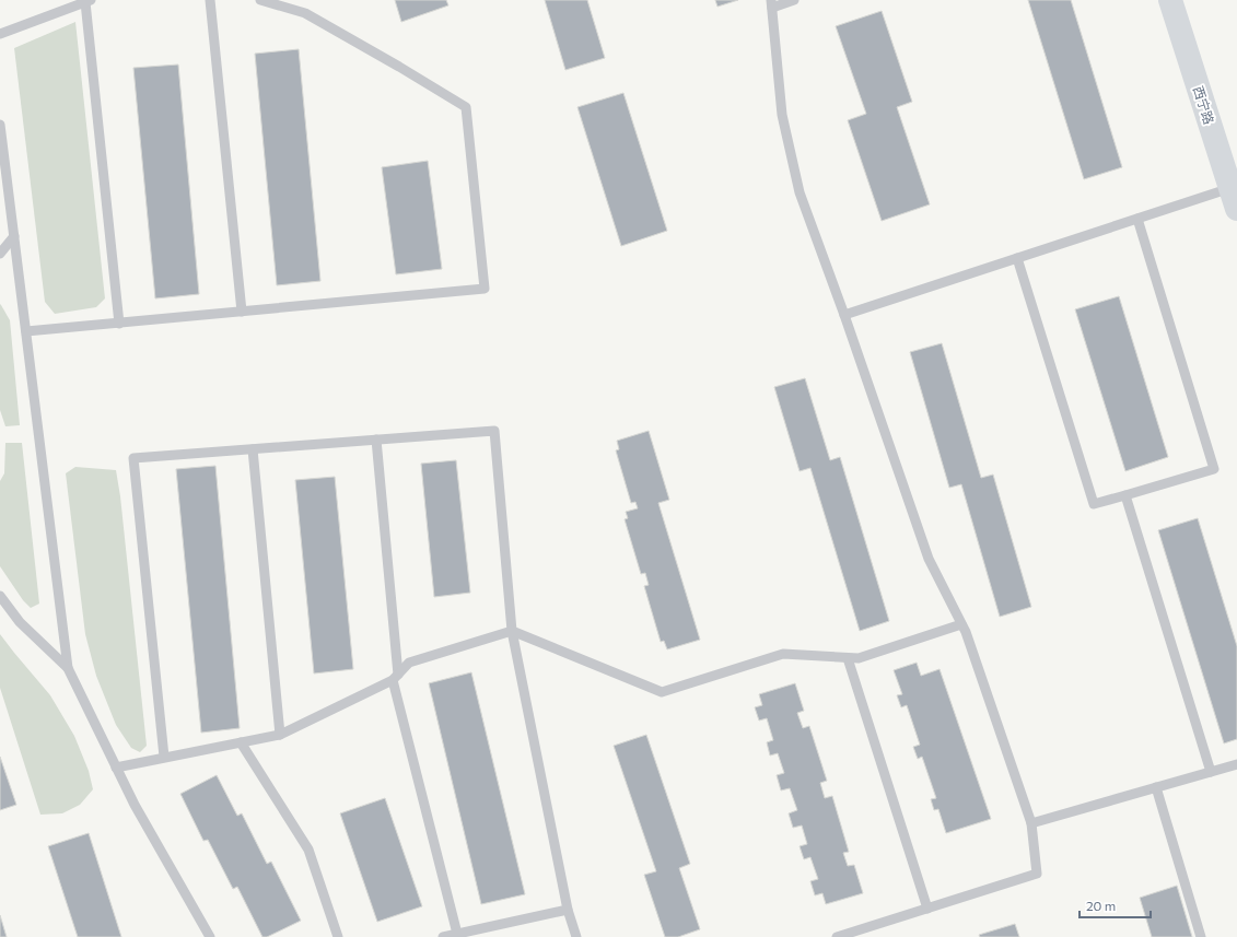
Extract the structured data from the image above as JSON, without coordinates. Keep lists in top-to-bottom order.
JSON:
{
  "streets": {
    "street": ["西宁路"]
  },
  "scale_bar": "20 m"
}
